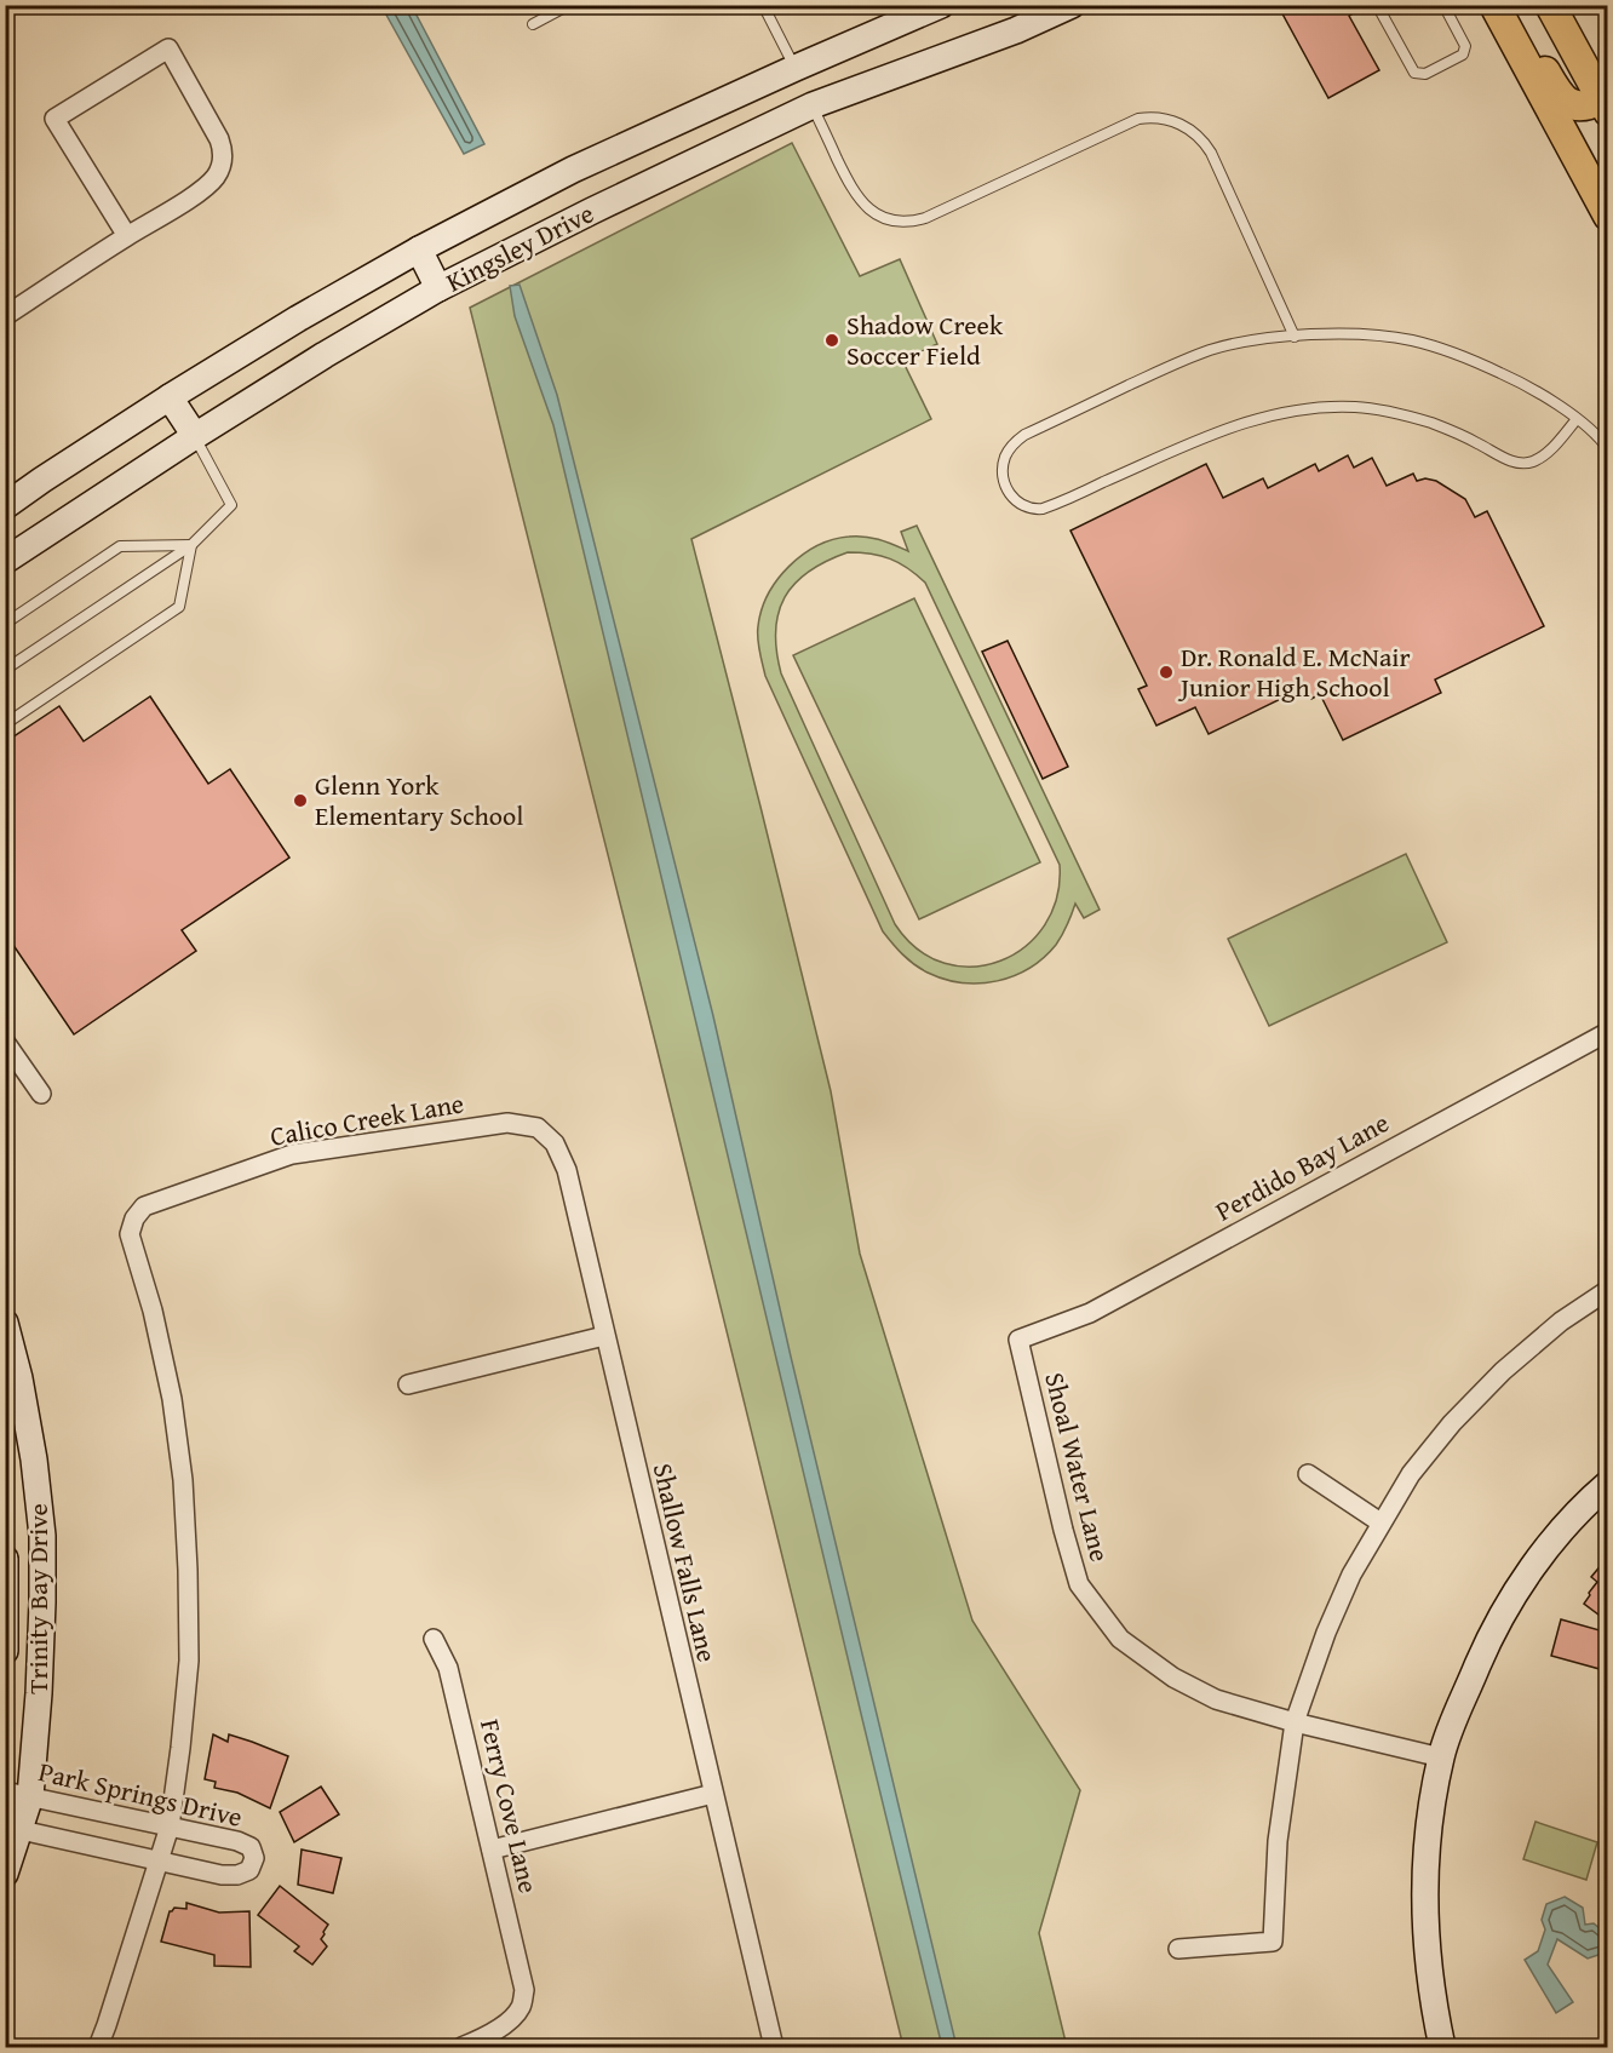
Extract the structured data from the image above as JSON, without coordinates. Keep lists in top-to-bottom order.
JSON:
{
  "streets": {
    "main road": ["Kingsley Drive", "Trinity Bay Drive"],
    "street": [
      "Calico Creek Lane",
      "Perdido Bay Lane",
      "Shoal Water Lane",
      "Shallow Falls Lane",
      "Park Springs Drive",
      "Ferry Cove Lane"
    ]
  },
  "crossings": [
    ["Calico Creek Lane", "Shallow Falls Lane"],
    ["Calico Creek Lane", "Park Springs Drive"],
    ["Perdido Bay Lane", "Shoal Water Lane"],
    ["Trinity Bay Drive", "Park Springs Drive"]
  ],
  "places": ["Shadow Creek Soccer Field", "Dr. Ronald E. McNair Junior High School", "Glenn York Elementary School"]
}
